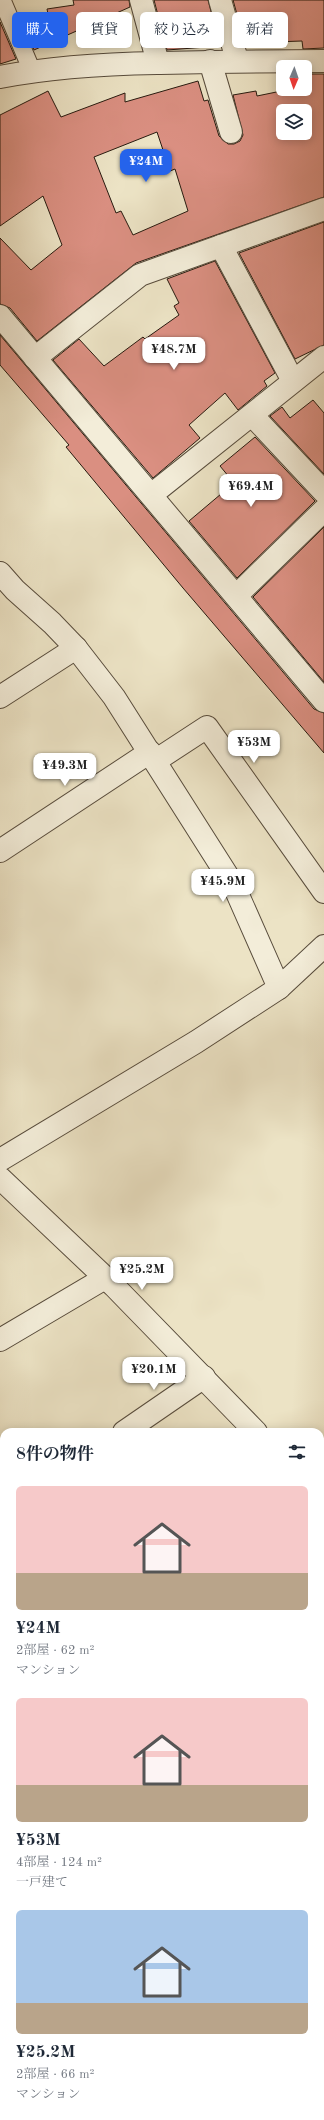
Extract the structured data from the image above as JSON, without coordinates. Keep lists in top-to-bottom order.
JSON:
{
  "north": "bottom",
  "page": {
    "chip": [
      "購入",
      "賃貸",
      "絞り込み",
      "新着"
    ],
    "price": [
      "¥24M",
      "¥48.7M",
      "¥69.4M",
      "¥53M",
      "¥49.3M",
      "¥45.9M",
      "¥25.2M",
      "¥20.1M"
    ],
    "heading": "8件の物件",
    "list": [
      {
        "name": "¥24M",
        "note": "2部屋 · 62 m² · マンション"
      },
      {
        "name": "¥53M",
        "note": "4部屋 · 124 m² · 一戸建て"
      },
      {
        "name": "¥25.2M",
        "note": "2部屋 · 66 m² · マンション"
      }
    ]
  }
}
